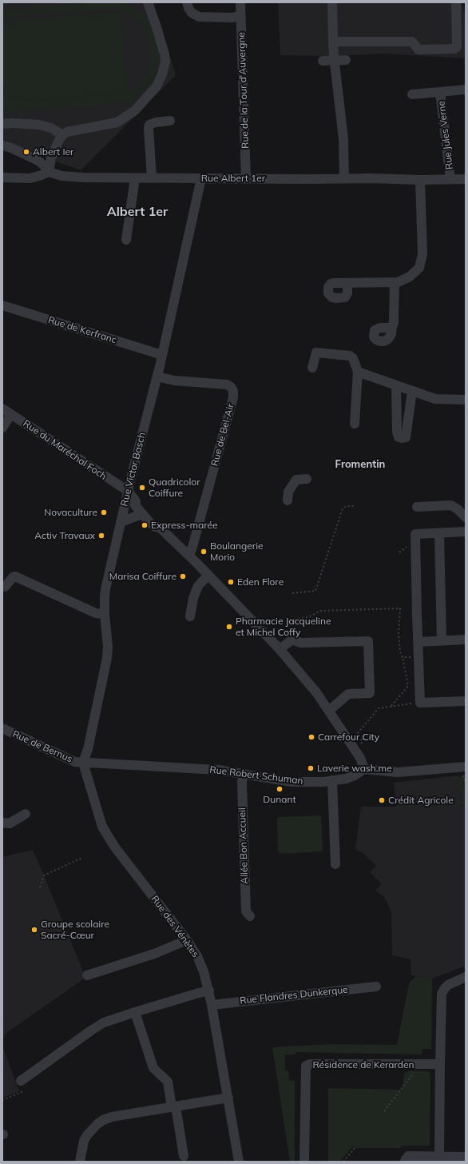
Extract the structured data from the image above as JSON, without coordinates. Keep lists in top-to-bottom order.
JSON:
{
  "streets": {
    "street": [
      "Rue de la Tour d'Auvergne",
      "Rue Jules Verne",
      "Rue Albert 1er",
      "Rue de Kerfranc",
      "Rue de Bel-Air",
      "Rue du Maréchal Foch",
      "Rue Victor Basch",
      "Rue de Bernus",
      "Rue Robert Schuman",
      "Allée Bon Accueil",
      "Rue des Vénètes",
      "Rue Flandres Dunkerque",
      "Résidence de Kerarden"
    ]
  },
  "crossings": [
    ["Rue de la Tour d'Auvergne", "Rue Albert 1er"],
    ["Rue Jules Verne", "Rue Albert 1er"],
    ["Rue Albert 1er", "Rue Victor Basch"],
    ["Rue de Kerfranc", "Rue Victor Basch"],
    ["Rue de Bel-Air", "Rue Victor Basch"],
    ["Rue du Maréchal Foch", "Rue Victor Basch"],
    ["Rue Victor Basch", "Rue de Bernus"],
    ["Rue Victor Basch", "Rue Robert Schuman"],
    ["Rue Victor Basch", "Rue des Vénètes"],
    ["Rue de Bernus", "Rue Robert Schuman"],
    ["Rue de Bernus", "Rue des Vénètes"],
    ["Rue Robert Schuman", "Allée Bon Accueil"],
    ["Rue Robert Schuman", "Rue des Vénètes"],
    ["Rue des Vénètes", "Rue Flandres Dunkerque"]
  ],
  "districts": ["Albert 1er", "Fromentin"],
  "places": [
    "Albert Ier",
    "Quadricolor Coiffure",
    "Novaculture",
    "Express-marée",
    "Activ Travaux",
    "Boulangerie Morio",
    "Marisa Coiffure",
    "Eden Flore",
    "Pharmacie Jacqueline et Michel Coffy",
    "Carrefour City",
    "Laverie wash.me",
    "Dunant",
    "Crédit Agricole",
    "Groupe scolaire Sacré-Cœur"
  ]
}
